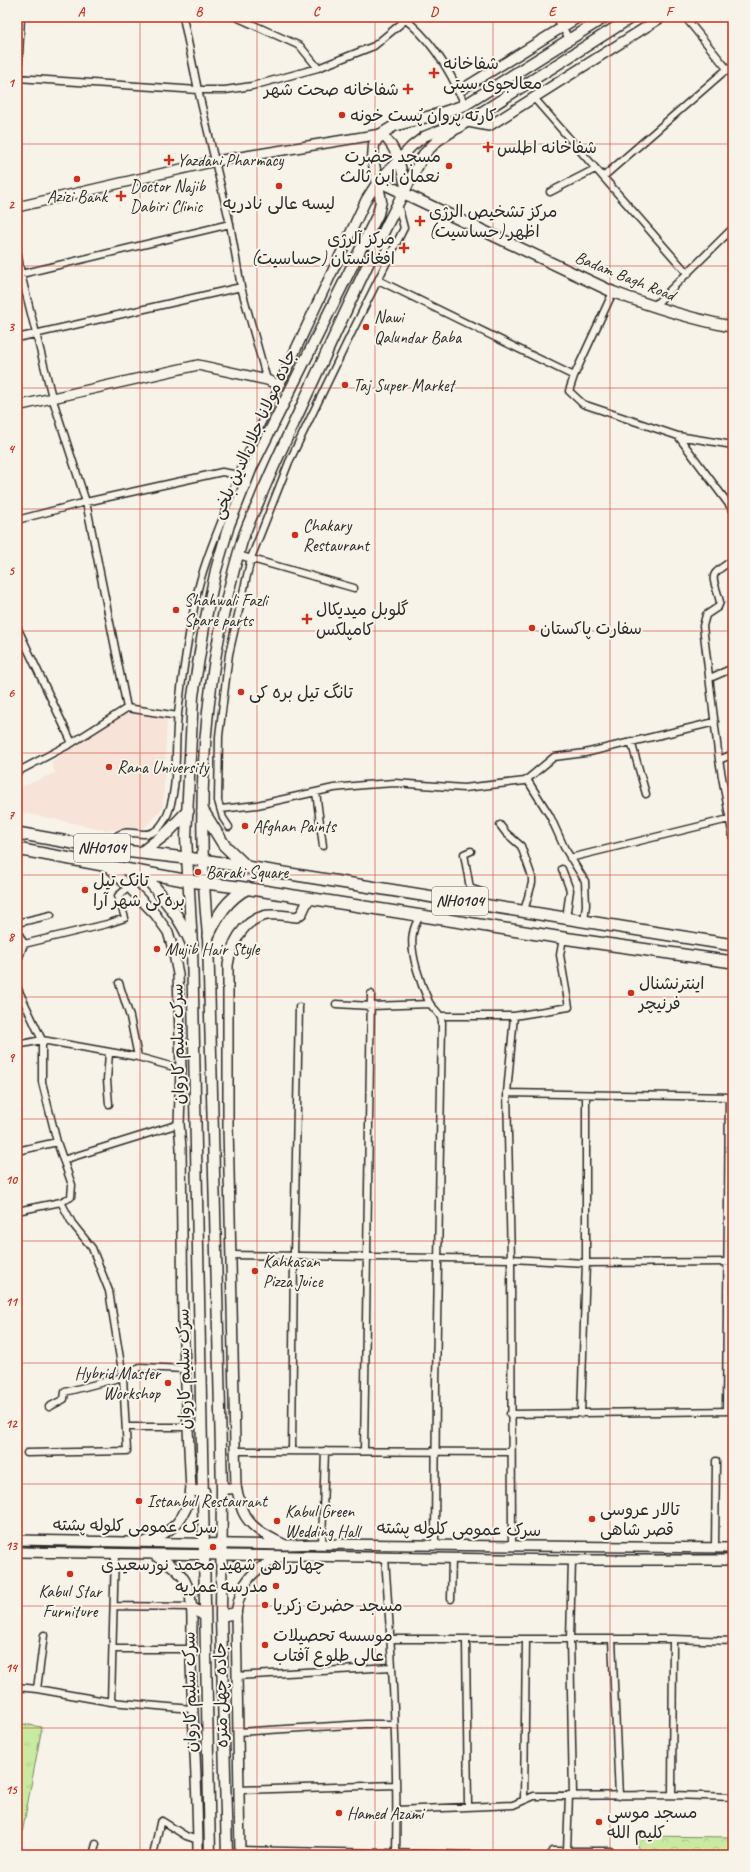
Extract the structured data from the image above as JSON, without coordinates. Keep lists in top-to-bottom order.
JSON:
{
  "streets": {
    "highway": ["NH0104"],
    "main road": [
      "Badam Bagh Road",
      "جاده مولانا جلال‌الدین بلخی",
      "سرک سلیم کاروان",
      "سرک عمومی کلوله پشته",
      "جاده چهل متره"
    ]
  },
  "crossings": [
    ["Badam Bagh Road", "جاده مولانا جلال‌الدین بلخی"],
    ["جاده مولانا جلال‌الدین بلخی", "NH0104"],
    ["جاده مولانا جلال‌الدین بلخی", "سرک سلیم کاروان"],
    ["جاده مولانا جلال‌الدین بلخی", "سرک عمومی کلوله پشته"],
    ["NH0104", "سرک سلیم کاروان"],
    ["سرک سلیم کاروان", "سرک عمومی کلوله پشته"],
    ["سرک عمومی کلوله پشته", "جاده چهل متره"]
  ],
  "places": {
    "health": [
      "شفاخانه معالجوی سیتی",
      "شفاخانه صحت شهر",
      "شفاخانه اطلس",
      "Yazdani Pharmacy",
      "Doctor Najib Dabiri Clinic",
      "مرکز تشخیص الرژی (حساسیت) اظهر",
      "مرکز آلرژی (حساسیت) افغانستان",
      "گلوبل میدیکال کامپلکس"
    ],
    "other": [
      "کارته پروان پُست خونه",
      "مسجد حضرت نعمان ابن ثالث",
      "Azizi Bank",
      "لیسه عالی نادریه",
      "Nawi Qalundar Baba",
      "Taj Super Market",
      "Chakary Restaurant",
      "Shahwali Fazli Spare parts",
      "سفارت پاکستان",
      "تانگ تیل بره کی",
      "Rana University",
      "Afghan Paints",
      "Baraki Square",
      "تانک تیل بره‌کی شهر آرا",
      "Mujib Hair Style",
      "اینترنشنال فرنیچر",
      "Kahkasan Pizza Juice",
      "Hybrid Master Workshop",
      "Istanbul Restaurant",
      "تالار عروسی قصر شاهی",
      "Kabul Green Wedding Hall",
      "چهارراهی شهید محمد نورسعیدی",
      "Kabul Star Furniture",
      "مدرسه عمریه",
      "مسجد حضرت زکریا",
      "موسسه تحصیلات عالی طلوع آفتاب",
      "Hamed Azami",
      "مسجد موسی کلیم الله"
    ]
  },
  "grid": {
    "columns": [
      "A",
      "B",
      "C",
      "D",
      "E",
      "F"
    ],
    "rows": [
      "1",
      "2",
      "3",
      "4",
      "5",
      "6",
      "7",
      "8",
      "9",
      "10",
      "11",
      "12",
      "13",
      "14",
      "15"
    ]
  }
}
